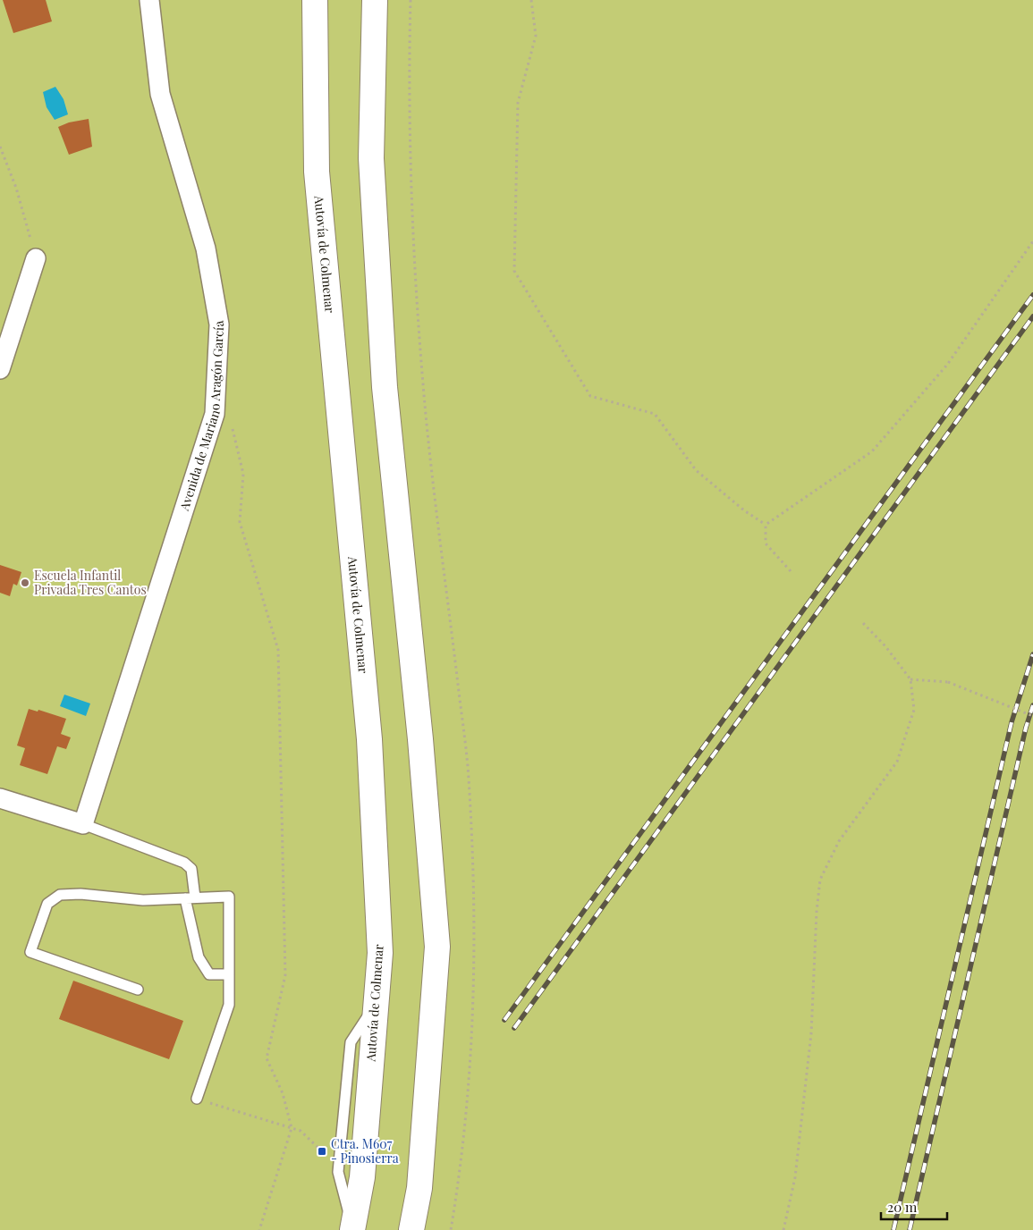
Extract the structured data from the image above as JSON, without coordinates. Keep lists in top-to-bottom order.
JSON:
{
  "streets": {
    "highway": ["Autovía de Colmenar"],
    "street": ["Avenida de Mariano Aragón García"]
  },
  "places": {
    "other": ["Escuela Infantil Privada Tres Cantos"],
    "transit": ["Ctra. M607 - Pinosierra"]
  },
  "scale_bar": "20 m"
}
